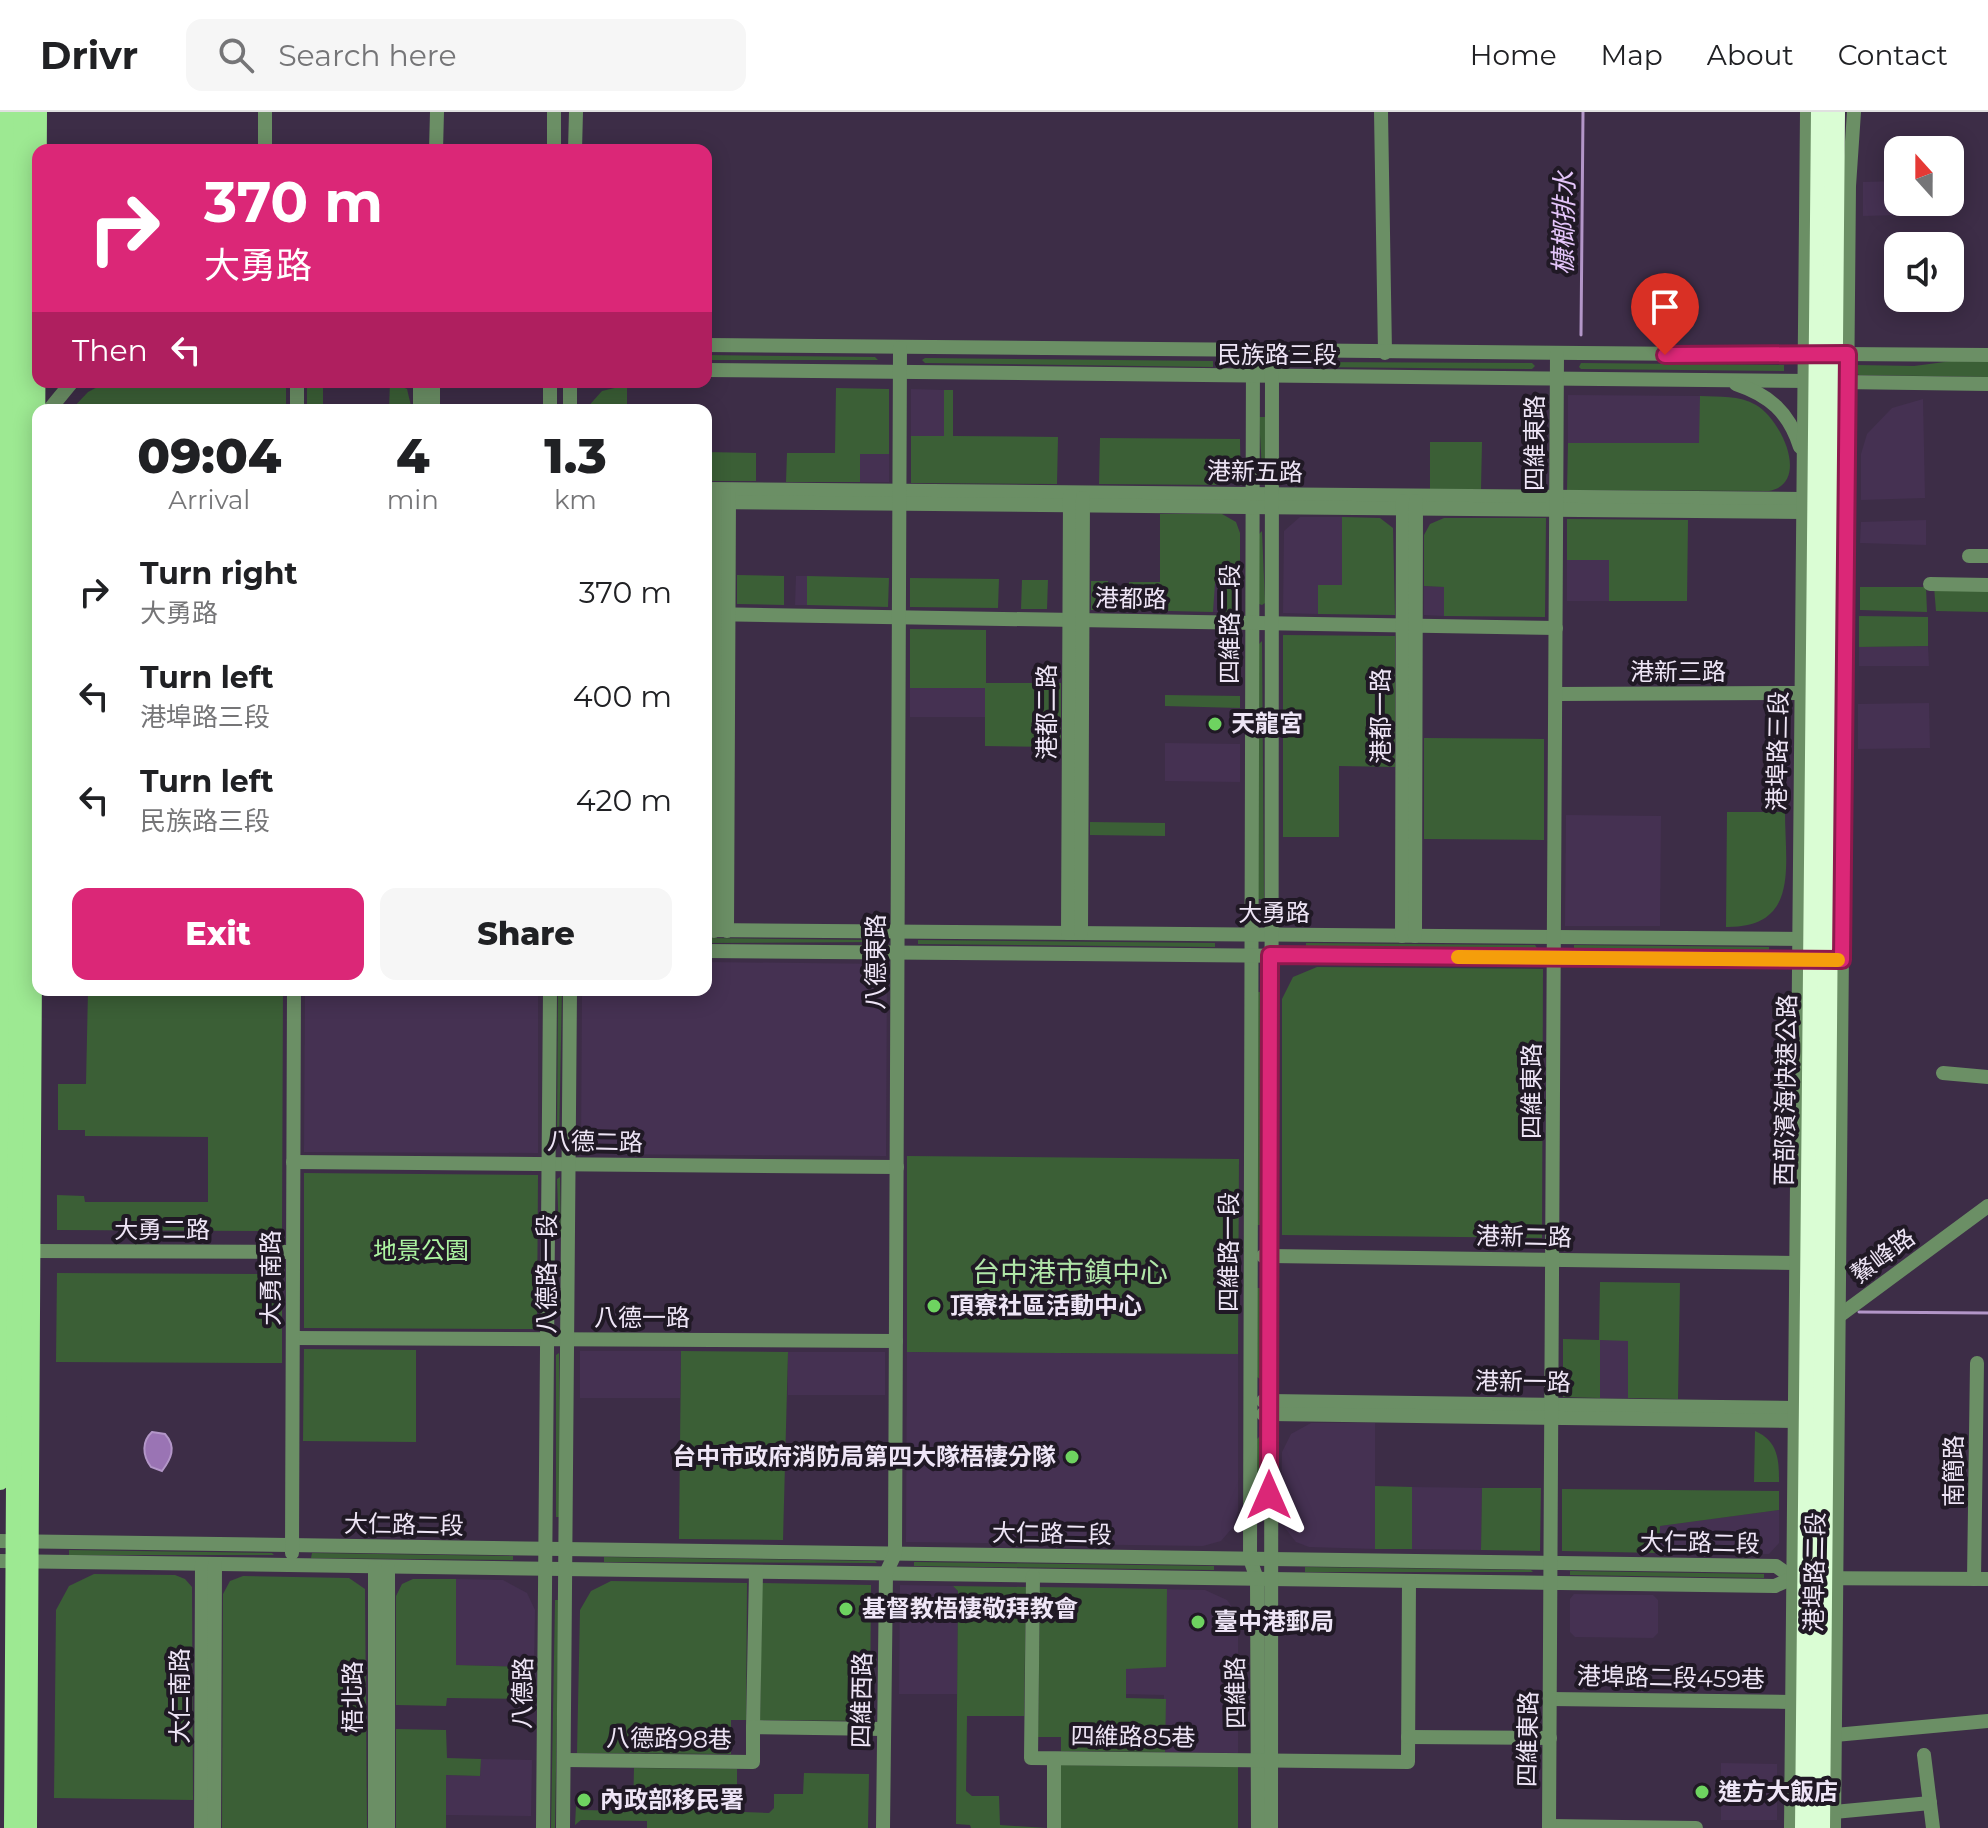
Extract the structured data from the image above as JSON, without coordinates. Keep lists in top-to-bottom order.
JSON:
{
  "streets": {
    "highway": ["西部濱海快速公路"],
    "street": [
      "民族路三段",
      "四維東路",
      "港新五路",
      "港都路",
      "四維路二段",
      "港新三路",
      "港都二路",
      "港都一路",
      "港埠路三段",
      "大勇路",
      "八德東路",
      "八德二路",
      "大勇二路",
      "港新二路",
      "四維路一段",
      "鰲峰路",
      "八德路一段",
      "大勇南路",
      "八德一路",
      "港新一路",
      "南簡路",
      "大仁路二段",
      "港埠路二段",
      "港埠路二段459巷",
      "八德路",
      "四維路",
      "大仁南路",
      "梧北路",
      "四維西路",
      "四維路85巷",
      "八德路98巷"
    ]
  },
  "crossings": [
    ["民族路三段", "四維東路"],
    ["民族路三段", "四維路二段"],
    ["民族路三段", "港埠路三段"],
    ["民族路三段", "八德東路"],
    ["四維東路", "港新五路"],
    ["四維東路", "港都路"],
    ["四維東路", "港新三路"],
    ["四維東路", "大勇路"],
    ["四維東路", "港新二路"],
    ["四維東路", "港新一路"],
    ["四維東路", "大仁路二段"],
    ["四維東路", "港埠路二段459巷"],
    ["港新五路", "四維路二段"],
    ["港新五路", "港都二路"],
    ["港新五路", "港都一路"],
    ["港新五路", "港埠路三段"],
    ["港新五路", "八德東路"],
    ["港都路", "四維路二段"],
    ["港都路", "港都二路"],
    ["港都路", "港都一路"],
    ["港都路", "八德東路"],
    ["四維路二段", "大勇路"],
    ["四維路二段", "四維路一段"],
    ["港新三路", "港埠路三段"],
    ["港都二路", "大勇路"],
    ["港都一路", "大勇路"],
    ["港埠路三段", "大勇路"],
    ["港埠路三段", "港新二路"],
    ["港埠路三段", "港埠路二段"],
    ["大勇路", "八德東路"],
    ["大勇路", "四維路一段"],
    ["八德東路", "八德二路"],
    ["八德東路", "八德一路"],
    ["八德東路", "大仁路二段"],
    ["八德東路", "四維西路"],
    ["八德二路", "八德路一段"],
    ["八德二路", "大勇南路"],
    ["大勇二路", "大勇南路"],
    ["港新二路", "四維路一段"],
    ["四維路一段", "港新一路"],
    ["四維路一段", "大仁路二段"],
    ["四維路一段", "四維路"],
    ["鰲峰路", "港埠路二段"],
    ["八德路一段", "八德一路"],
    ["八德路一段", "大仁路二段"],
    ["八德路一段", "八德路"],
    ["大勇南路", "八德一路"],
    ["大勇南路", "大仁路二段"],
    ["港新一路", "港埠路二段"],
    ["大仁路二段", "港埠路二段"],
    ["大仁路二段", "八德路"],
    ["大仁路二段", "四維路"],
    ["大仁路二段", "大仁南路"],
    ["大仁路二段", "梧北路"],
    ["大仁路二段", "四維西路"],
    ["大仁路二段", "四維路85巷"],
    ["港埠路二段", "港埠路二段459巷"],
    ["八德路", "八德路98巷"],
    ["四維路", "四維路85巷"],
    ["四維西路", "八德路98巷"]
  ],
  "districts": ["台中港市鎮中心"],
  "water": ["槺榔排水"],
  "parks": ["地景公園"],
  "places": [
    "天龍宮",
    "頂寮社區活動中心",
    "台中市政府消防局第四大隊梧棲分隊",
    "基督教梧棲敬拜教會",
    "臺中港郵局",
    "進方大飯店",
    "內政部移民署"
  ],
  "north": "top",
  "page": {
    "header": "Drivr",
    "search": "Search here",
    "nav": [
      "Home",
      "Map",
      "About",
      "Contact"
    ],
    "turn": ["370 m", "大勇路"],
    "then": "Then",
    "eta": [
      "09:04",
      "Arrival",
      "4",
      "min",
      "1.3",
      "km"
    ],
    "list": [
      {
        "name": "Turn right",
        "note": "大勇路",
        "value": "370 m"
      },
      {
        "name": "Turn left",
        "note": "港埠路三段",
        "value": "400 m"
      },
      {
        "name": "Turn left",
        "note": "民族路三段",
        "value": "420 m"
      }
    ],
    "buttons": ["Exit", "Share"]
  }
}
